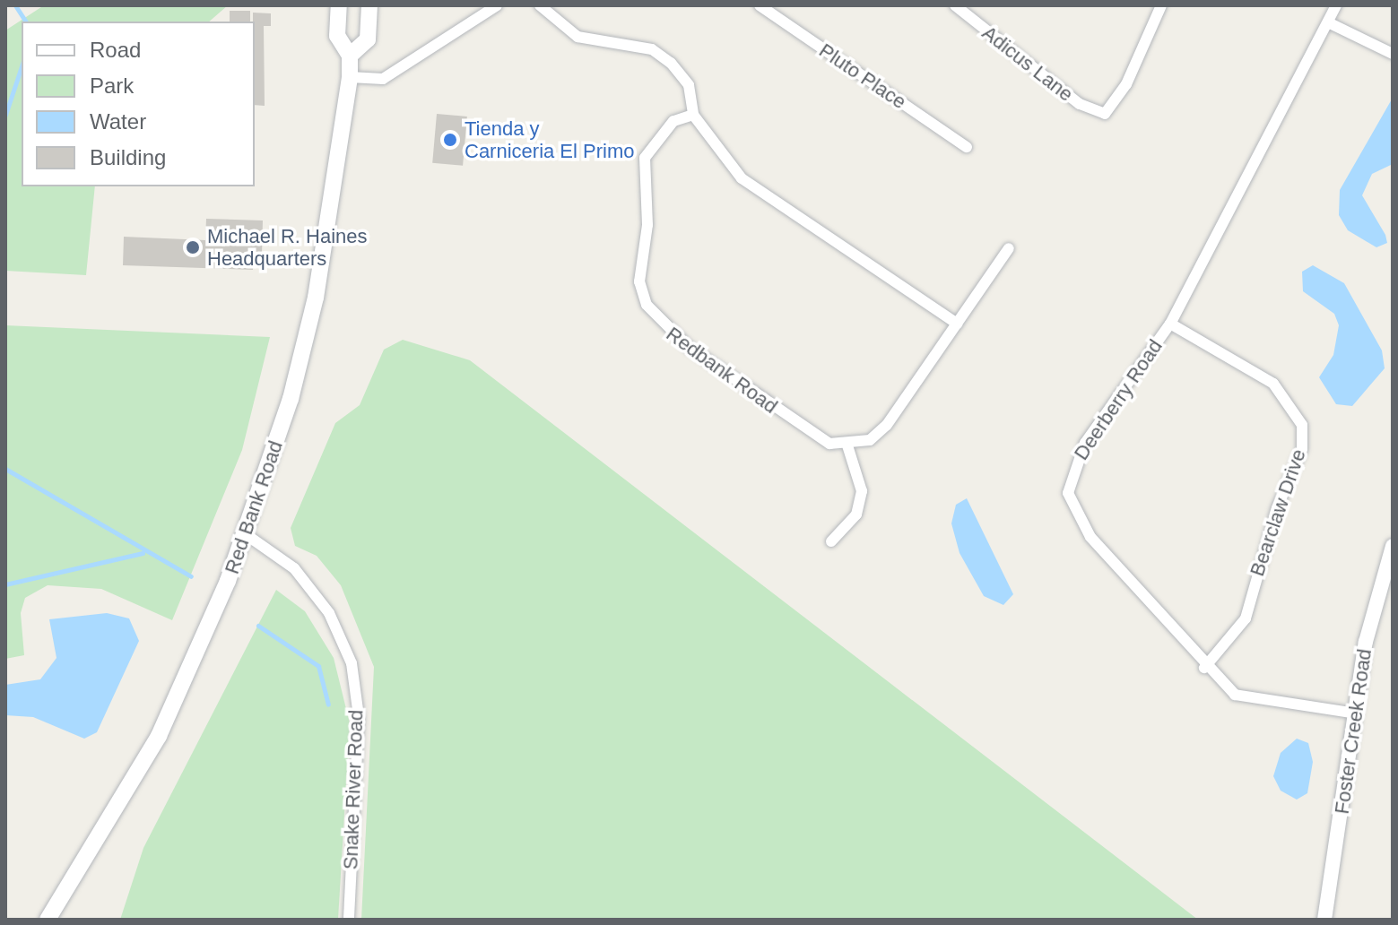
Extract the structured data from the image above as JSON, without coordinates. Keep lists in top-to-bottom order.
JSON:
{
  "streets": {
    "main road": ["Red Bank Road"],
    "street": [
      "Adicus Lane",
      "Pluto Place",
      "Redbank Road",
      "Deerberry Road",
      "Bearclaw Drive",
      "Foster Creek Road",
      "Snake River Road"
    ]
  },
  "crossings": [
    ["Deerberry Road", "Bearclaw Drive"],
    ["Deerberry Road", "Foster Creek Road"],
    ["Red Bank Road", "Snake River Road"]
  ],
  "places": ["Tienda y Carniceria El Primo", "Michael R. Haines Headquarters"],
  "legend": [
    "Road",
    "Park",
    "Water",
    "Building"
  ]
}
